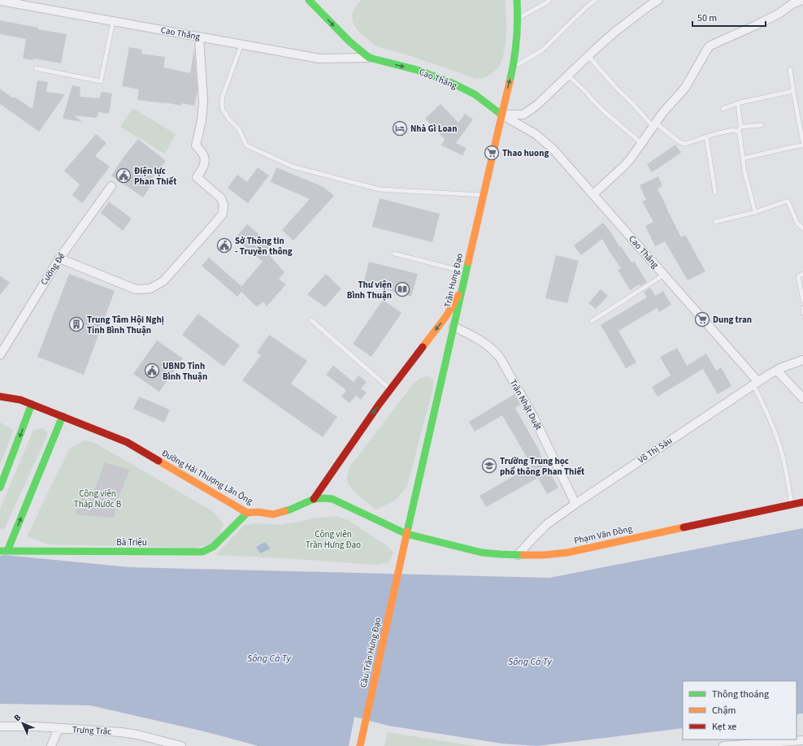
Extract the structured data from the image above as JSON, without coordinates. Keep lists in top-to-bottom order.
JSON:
{
  "streets": {
    "street": [
      "Cao Thắng",
      "Cường Để",
      "Trần Hưng Đạo",
      "Trần Nhật Duật",
      "Võ Thị Sáu",
      "Đường Hải Thượng Lãn Ông",
      "Phạm Văn Đồng",
      "Bà Triệu",
      "Cầu Trần Hưng Đạo",
      "Trưng Trắc"
    ]
  },
  "crossings": [
    ["Cao Thắng", "Trần Hưng Đạo"],
    ["Cao Thắng", "Võ Thị Sáu"],
    ["Trần Hưng Đạo", "Trần Nhật Duật"],
    ["Trần Hưng Đạo", "Đường Hải Thượng Lãn Ông"],
    ["Trần Hưng Đạo", "Phạm Văn Đồng"],
    ["Trần Hưng Đạo", "Cầu Trần Hưng Đạo"],
    ["Trần Nhật Duật", "Võ Thị Sáu"],
    ["Võ Thị Sáu", "Phạm Văn Đồng"],
    ["Đường Hải Thượng Lãn Ông", "Phạm Văn Đồng"],
    ["Đường Hải Thượng Lãn Ông", "Bà Triệu"]
  ],
  "water": ["Sông Cà Ty"],
  "parks": ["Công viên Tháp Nước B", "Công viên Trần Hưng Đạo"],
  "places": {
    "hotel": ["Nhà Gì Loan"],
    "supermarket": ["Thao huong", "Dung tran"],
    "public building": ["Điện lực Phan Thiết", "Sở Thông tin - Truyền thông", "UBND Tỉnh Bình Thuận"],
    "library": ["Thư viện Bình Thuận"],
    "building": ["Trung Tâm Hội Nghị Tỉnh Bình Thuận"],
    "school or university": ["Trường Trung học phổ thông Phan Thiết"]
  },
  "legend": ["Thông thoáng", "Chậm", "Kẹt xe"],
  "scale_bar": "50 m",
  "north": "top left"
}
